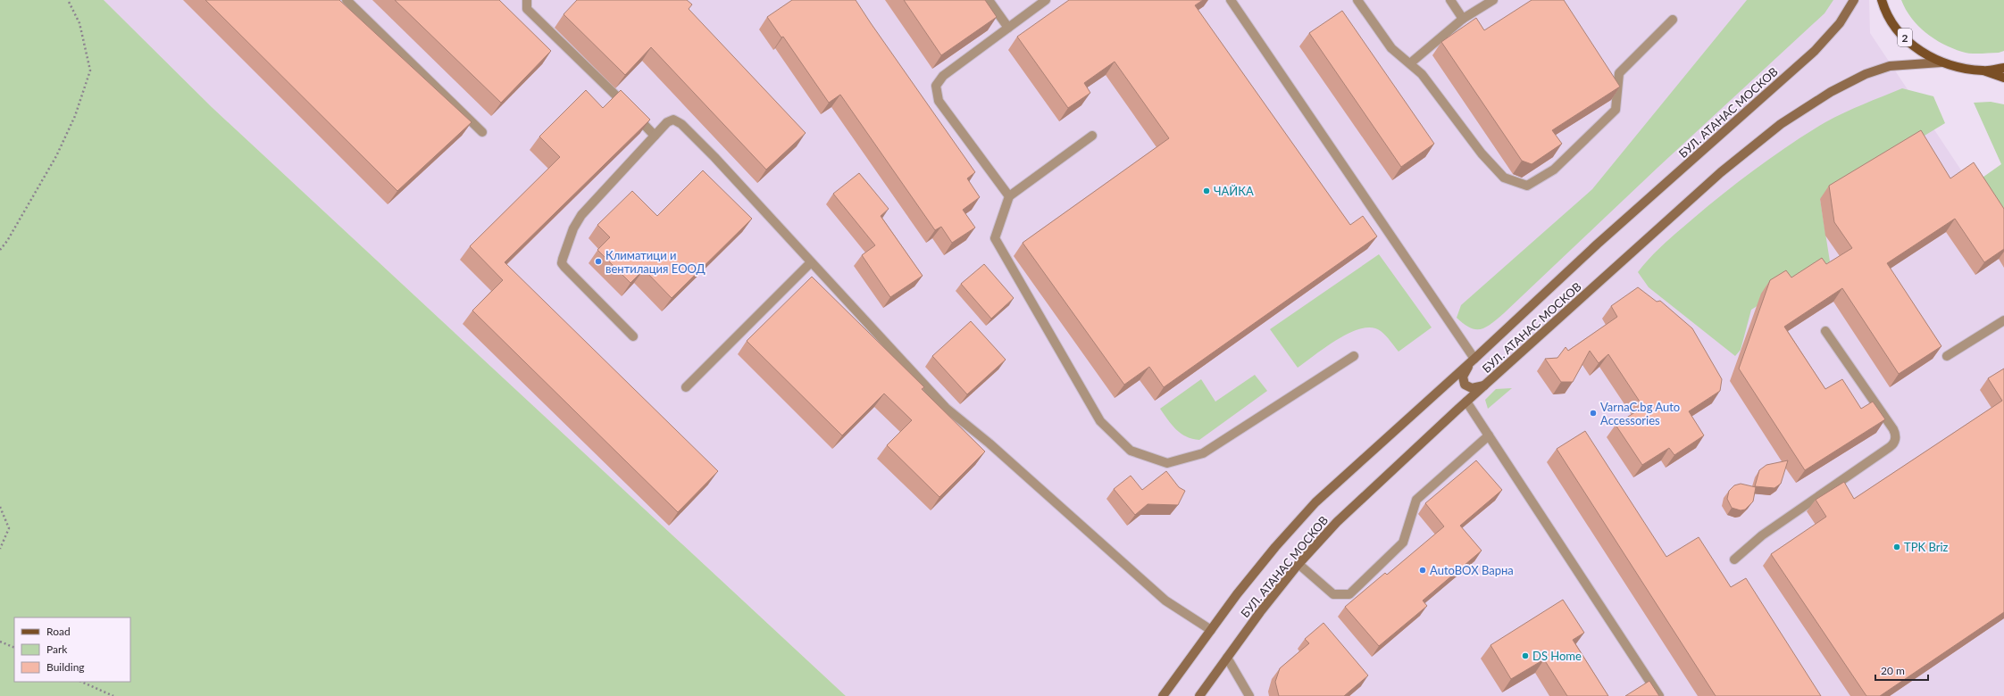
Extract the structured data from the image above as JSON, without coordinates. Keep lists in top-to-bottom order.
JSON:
{
  "streets": {
    "main road": ["2", "БУЛ. АТАНАС МОСКОВ"]
  },
  "crossings": [
    ["2", "БУЛ. АТАНАС МОСКОВ"]
  ],
  "places": [
    "ЧАЙКА",
    "Климатици и вентилация ЕООД",
    "VarnaC.bg Auto Accessories",
    "TPK Briz",
    "AutoBOX Варна",
    "DS Home"
  ],
  "legend": ["Road", "Park", "Building"],
  "scale_bar": "20 m"
}
